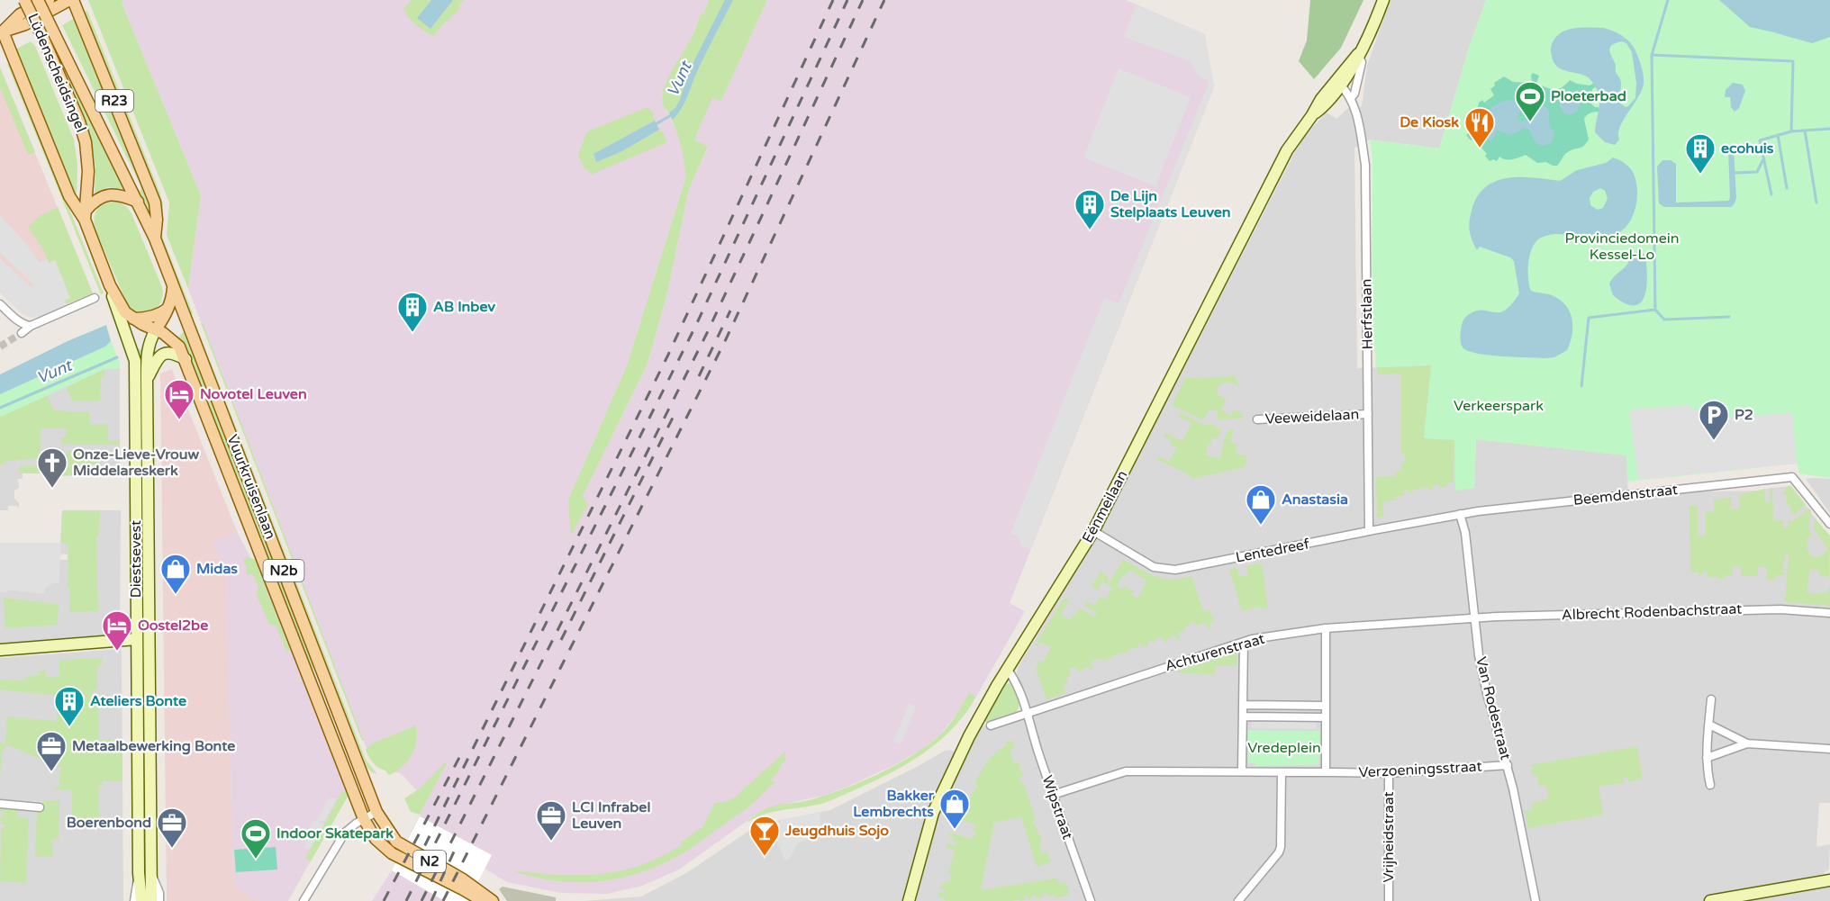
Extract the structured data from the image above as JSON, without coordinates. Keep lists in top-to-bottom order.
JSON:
{
  "streets": {
    "main road": [
      "Lüdenscheidsingel",
      "R23",
      "Vuurkruisenlaan",
      "N2b",
      "N2"
    ],
    "street": [
      "Herfstlaan",
      "Veeweidelaan",
      "Beemdenstraat",
      "Eénmeilaan",
      "Lentedreef",
      "Diestsevest",
      "Albrecht Rodenbachstraat",
      "Achturenstraat",
      "Van Rodestraat",
      "Verzoeningsstraat",
      "Wipstraat",
      "Vrijheidstraat"
    ]
  },
  "crossings": [
    ["Lüdenscheidsingel", "R23"],
    ["R23", "Vuurkruisenlaan"],
    ["R23", "Diestsevest"],
    ["R23", "N2b"],
    ["Herfstlaan", "Veeweidelaan"],
    ["Herfstlaan", "Eénmeilaan"],
    ["Herfstlaan", "Lentedreef"],
    ["Vuurkruisenlaan", "Diestsevest"],
    ["Vuurkruisenlaan", "N2b"],
    ["Vuurkruisenlaan", "N2"],
    ["Beemdenstraat", "Lentedreef"],
    ["Beemdenstraat", "Van Rodestraat"],
    ["Eénmeilaan", "Lentedreef"],
    ["Eénmeilaan", "Wipstraat"],
    ["Lentedreef", "Van Rodestraat"],
    ["Diestsevest", "N2b"],
    ["Albrecht Rodenbachstraat", "Achturenstraat"],
    ["Albrecht Rodenbachstraat", "Van Rodestraat"],
    ["Achturenstraat", "Van Rodestraat"],
    ["Achturenstraat", "Wipstraat"],
    ["Van Rodestraat", "Verzoeningsstraat"],
    ["Verzoeningsstraat", "Vrijheidstraat"]
  ],
  "water": ["Vunt"],
  "parks": ["Provinciedomein Kessel-Lo", "Verkeerspark", "Vredeplein"],
  "places": {
    "sports": ["Ploeterbad", "Indoor Skatepark"],
    "restaurant": ["De Kiosk"],
    "building": [
      "ecohuis",
      "De Lijn Stelplaats Leuven",
      "AB Inbev",
      "Ateliers Bonte"
    ],
    "hotel": ["Novotel Leuven", "Oostel2be"],
    "parking": ["P2"],
    "church": ["Onze-Lieve-Vrouw Middelareskerk"],
    "shop": ["Anastasia", "Midas", "Bakker Lembrechts"],
    "office": ["Metaalbewerking Bonte", "LCI Infrabel Leuven", "Boerenbond"],
    "bar": ["Jeugdhuis Sojo"]
  }
}
